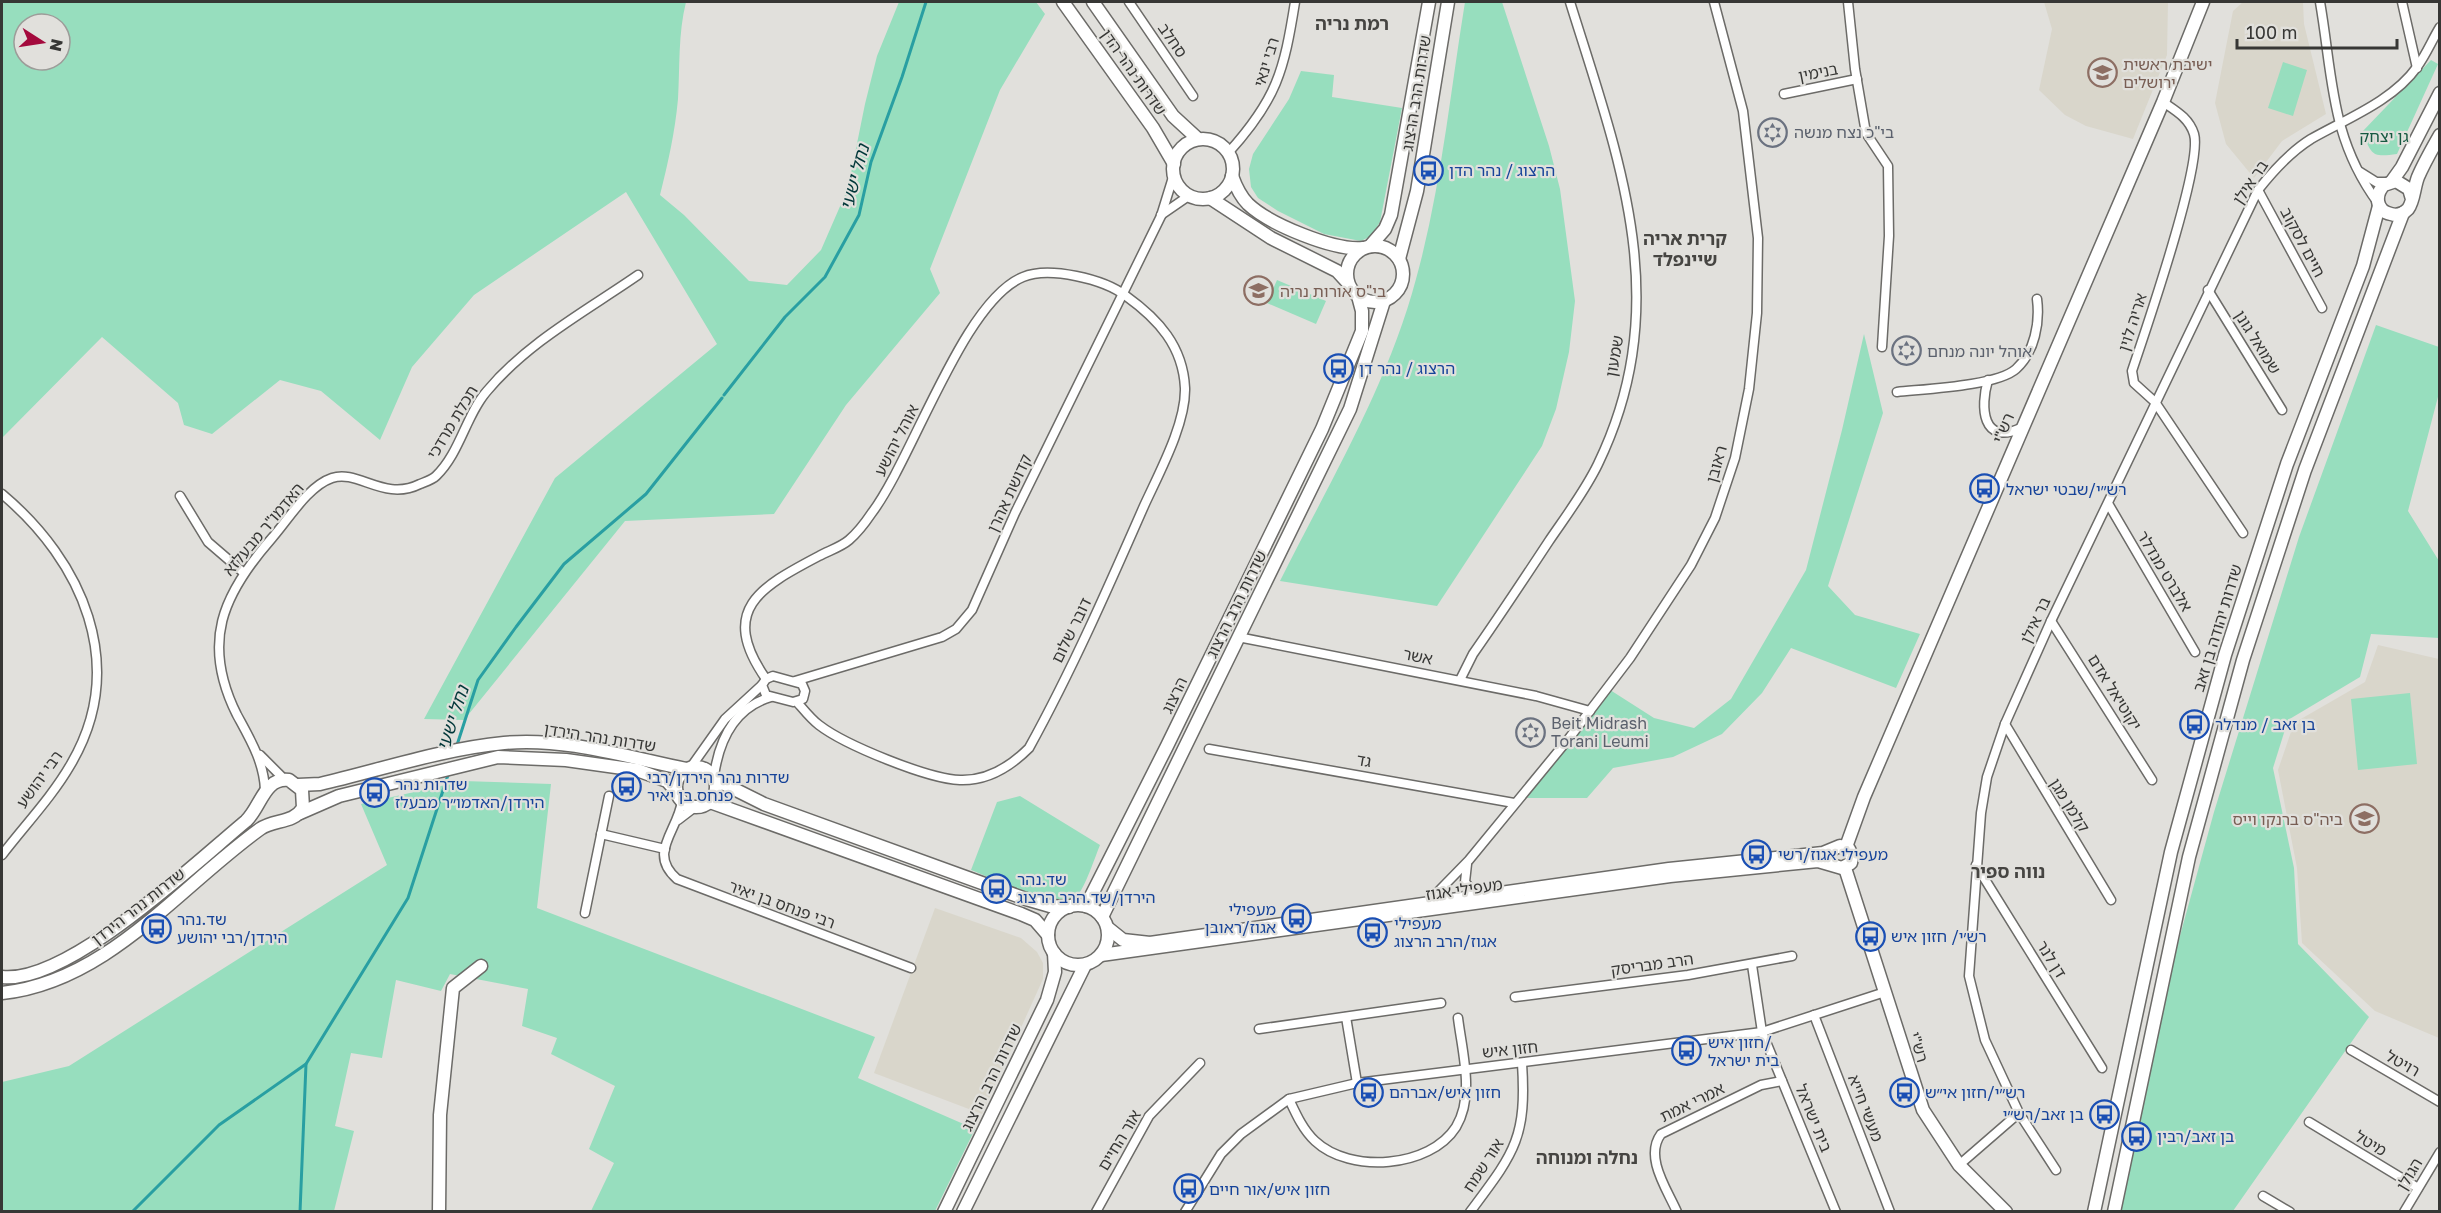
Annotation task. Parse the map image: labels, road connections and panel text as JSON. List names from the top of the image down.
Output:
{
  "streets": {
    "main road": [
      "שדרות נהר הדן",
      "שדרות הרב הרצוג",
      "רש\"י",
      "שדרות יהודה בן זאב",
      "הרצוג",
      "שדרות נהר הירדן",
      "מעפילי אגוז"
    ],
    "street": [
      "סחלב",
      "רבי ינאי",
      "בנימין",
      "בר אילן",
      "חיים לסקוב",
      "אריה לוין",
      "שמואל גונן",
      "שמעון",
      "תכלת מרדכי",
      "אוהל יהושע",
      "ראובן",
      "קדושת אהרן",
      "האדמו\"ר מבעלזא",
      "אלברט מנדלר",
      "דובר שלום",
      "אשר",
      "יקוטיאל אדם",
      "גד",
      "רבי יהושע",
      "קלמן מגן",
      "רבי פנחס בן יאיר",
      "דן לנר",
      "הרב מבריסק",
      "חזון איש",
      "רויטל",
      "אמרי אמת",
      "מעשי חייא",
      "בית ישראל",
      "אור החיים",
      "מיטל",
      "אור שמח",
      "הגולן"
    ]
  },
  "crossings": [
    ["רבי ינאי", "שדרות נהר הדן"],
    ["רבי ינאי", "קדושת אהרן"],
    ["שדרות נהר הדן", "קדושת אהרן"],
    ["שדרות הרב הרצוג", "אשר"],
    ["שדרות הרב הרצוג", "הרצוג"],
    ["שדרות הרב הרצוג", "מעפילי אגוז"],
    ["בר אילן", "חיים לסקוב"],
    ["בר אילן", "אריה לוין"],
    ["בר אילן", "שמואל גונן"],
    ["בר אילן", "אלברט מנדלר"],
    ["בר אילן", "יקוטיאל אדם"],
    ["בר אילן", "קלמן מגן"],
    ["בר אילן", "דן לנר"],
    ["אריה לוין", "רש\"י"],
    ["שמעון", "אשר"],
    ["תכלת מרדכי", "האדמו\"ר מבעלזא"],
    ["רש\"י", "מעפילי אגוז"],
    ["רש\"י", "חזון איש"],
    ["אוהל יהושע", "קדושת אהרן"],
    ["אוהל יהושע", "דובר שלום"],
    ["ראובן", "אשר"],
    ["ראובן", "גד"],
    ["ראובן", "מעפילי אגוז"],
    ["קדושת אהרן", "דובר שלום"],
    ["האדמו\"ר מבעלזא", "שדרות נהר הירדן"],
    ["הרצוג", "מעפילי אגוז"],
    ["הרב מבריסק", "בית ישראל"],
    ["חזון איש", "מעשי חייא"],
    ["חזון איש", "בית ישראל"],
    ["חזון איש", "אור שמח"],
    ["אמרי אמת", "בית ישראל"],
    ["מיטל", "הגולן"]
  ],
  "districts": [
    "רמת נריה",
    "קרית אריה שיינפלד",
    "נווה ספיר",
    "נחלה ומנוחה"
  ],
  "water": ["נחל ישעי"],
  "parks": ["גן יצחק"],
  "places": {
    "school or university": ["ישיבת ראשית ירושלים", "בי\"ס אורות נריה", "ביה\"ס ברנקו וייס"],
    "synagogue": ["בי\"כ נצח מנשה", "אוהל יונה מנחם", "Beit Midrash Torani Leumi"],
    "bus stop": [
      "הרצוג / נהר הדן",
      "הרצוג / נהר דן",
      "רש״י/שבטי ישראל",
      "בן זאב / מנדלר",
      "שדרות נהר הירדן/רבי פנחס בן יאיר",
      "שדרות נהר הירדן/האדמו״ר מבעלז",
      "מעפילי אגוז/רשי",
      "שד.נהר הירדן/שד.הרב הרצוג",
      "מעפילי אגוז/ראובן",
      "שד.נהר הירדן/רבי יהושע",
      "מעפילי אגוז/הרב הרצוג",
      "רש׳י/ חזון איש",
      "חזון איש/ בית ישראל",
      "חזון איש/אברהם",
      "רש״י/חזון אי״ש",
      "בן זאב/רש״י",
      "בן זאב/רבין",
      "חזון איש/אור חיים"
    ]
  },
  "scale_bar": "100 m",
  "north": "right"
}
